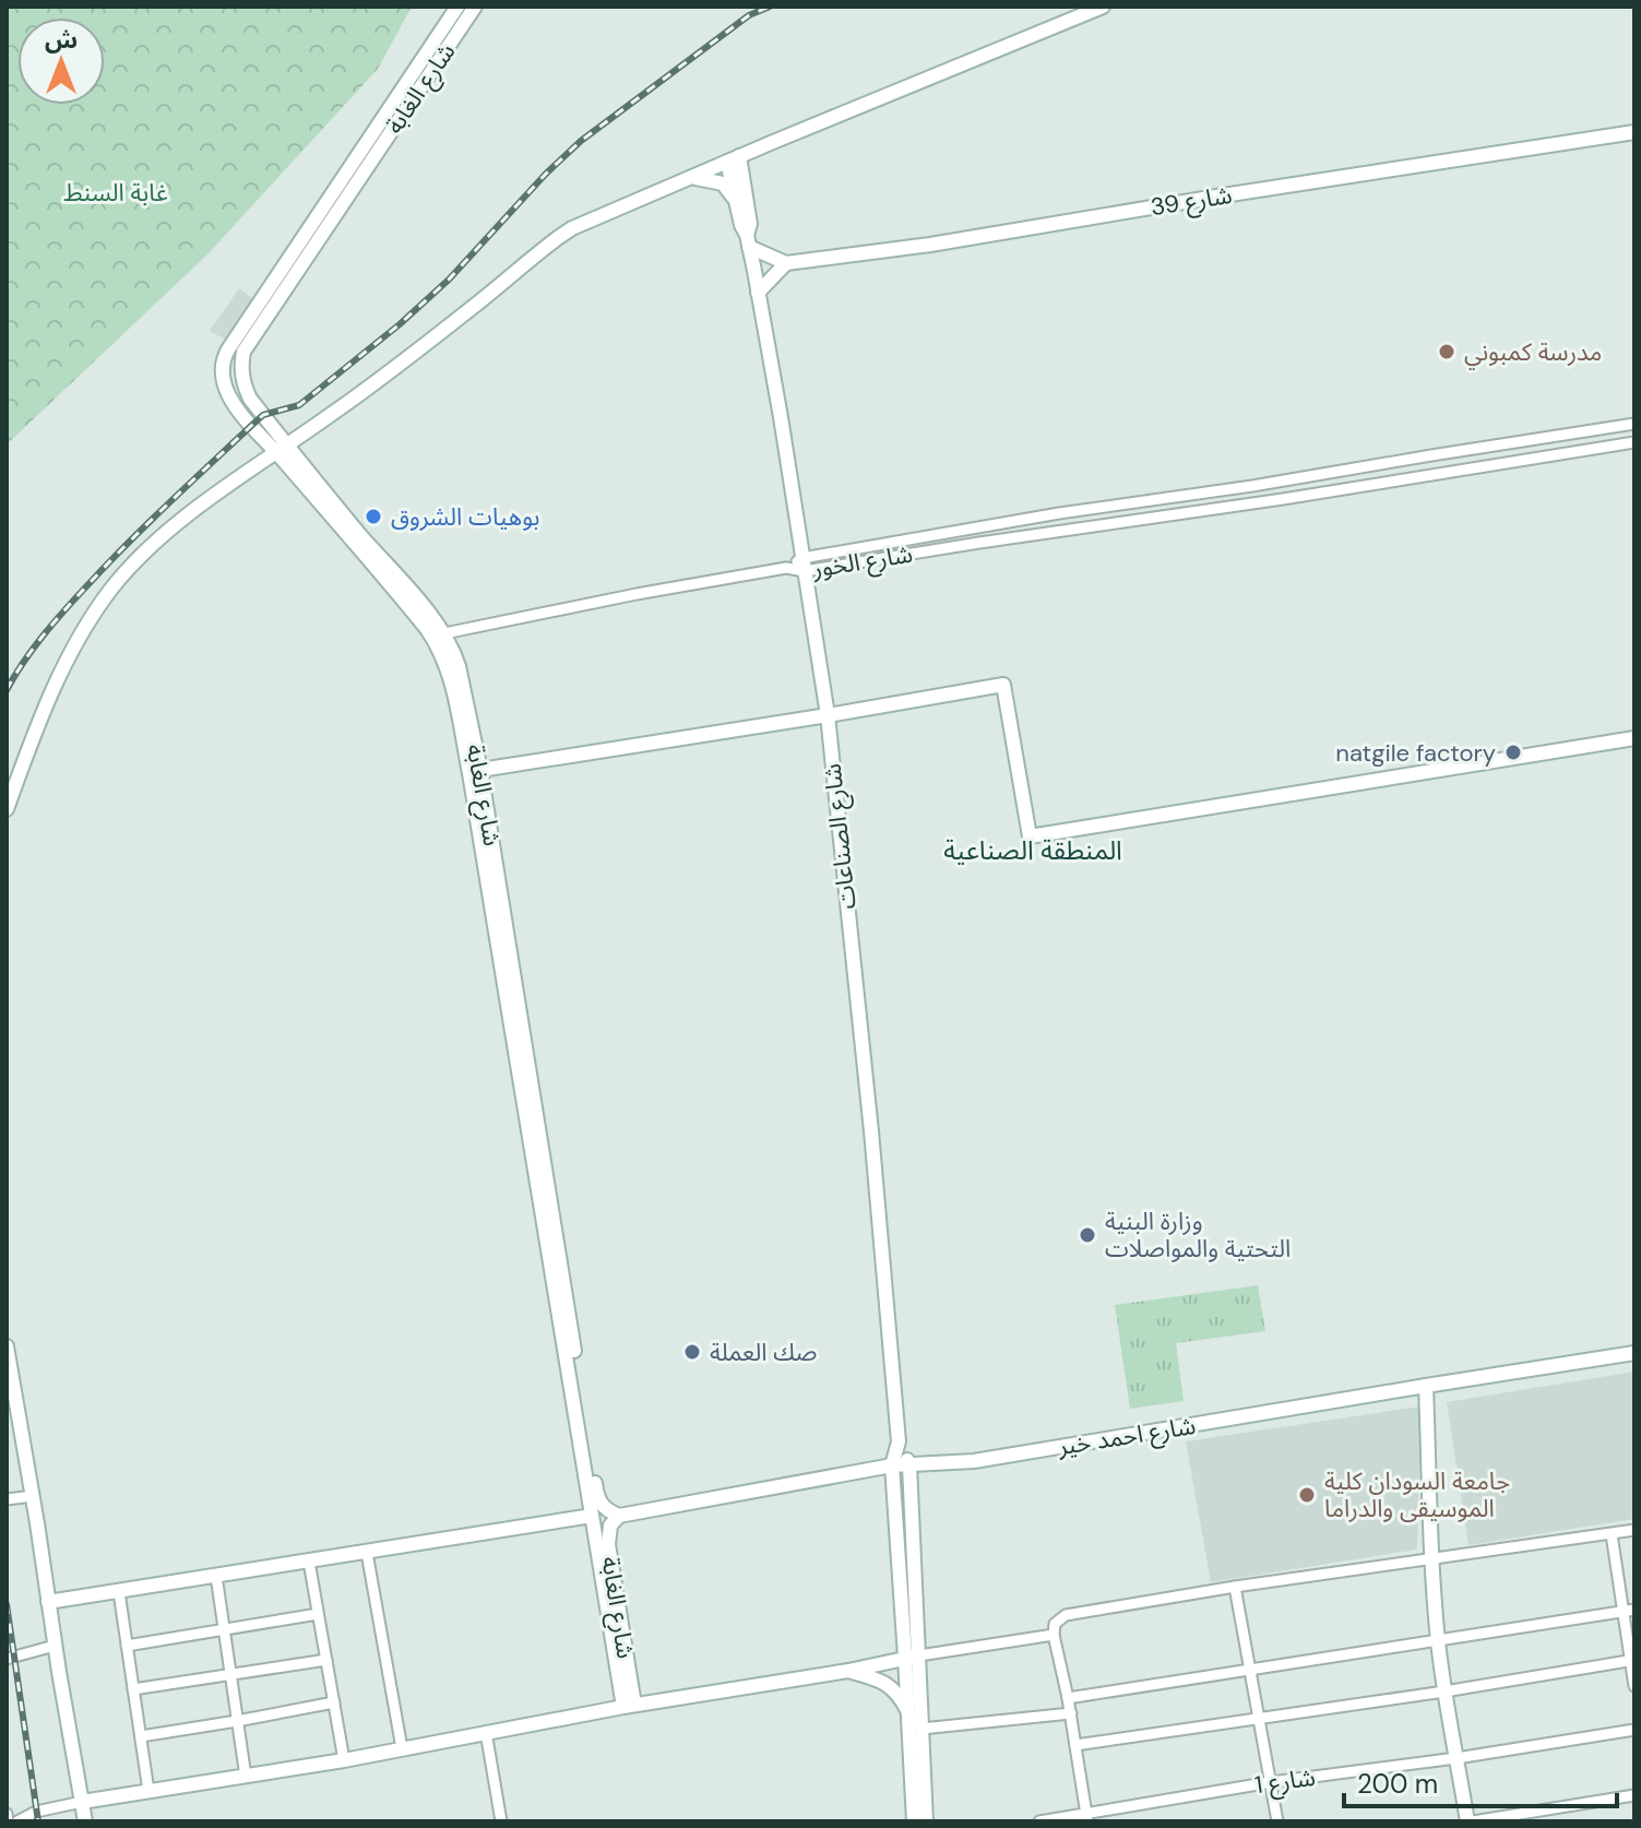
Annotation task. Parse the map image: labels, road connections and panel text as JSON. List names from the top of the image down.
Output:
{
  "streets": {
    "street": [
      "شارع الغابة",
      "شارع 39",
      "شارع الخور",
      "شارع الصناعات",
      "شارع احمد خير",
      "شارع 1"
    ]
  },
  "crossings": [
    ["شارع الغابة", "شارع الخور"],
    ["شارع الغابة", "شارع احمد خير"],
    ["شارع الخور", "شارع الصناعات"]
  ],
  "districts": ["المنطقة الصناعية"],
  "parks": ["غابة السنط"],
  "places": [
    "مدرسة كمبوني",
    "بوهيات الشروق",
    "natgile factory",
    "وزارة البنية التحتية والمواصلات",
    "صك العملة",
    "جامعة السودان كلية الموسيقى والدراما"
  ],
  "scale_bar": "200 m",
  "north": "top"
}
